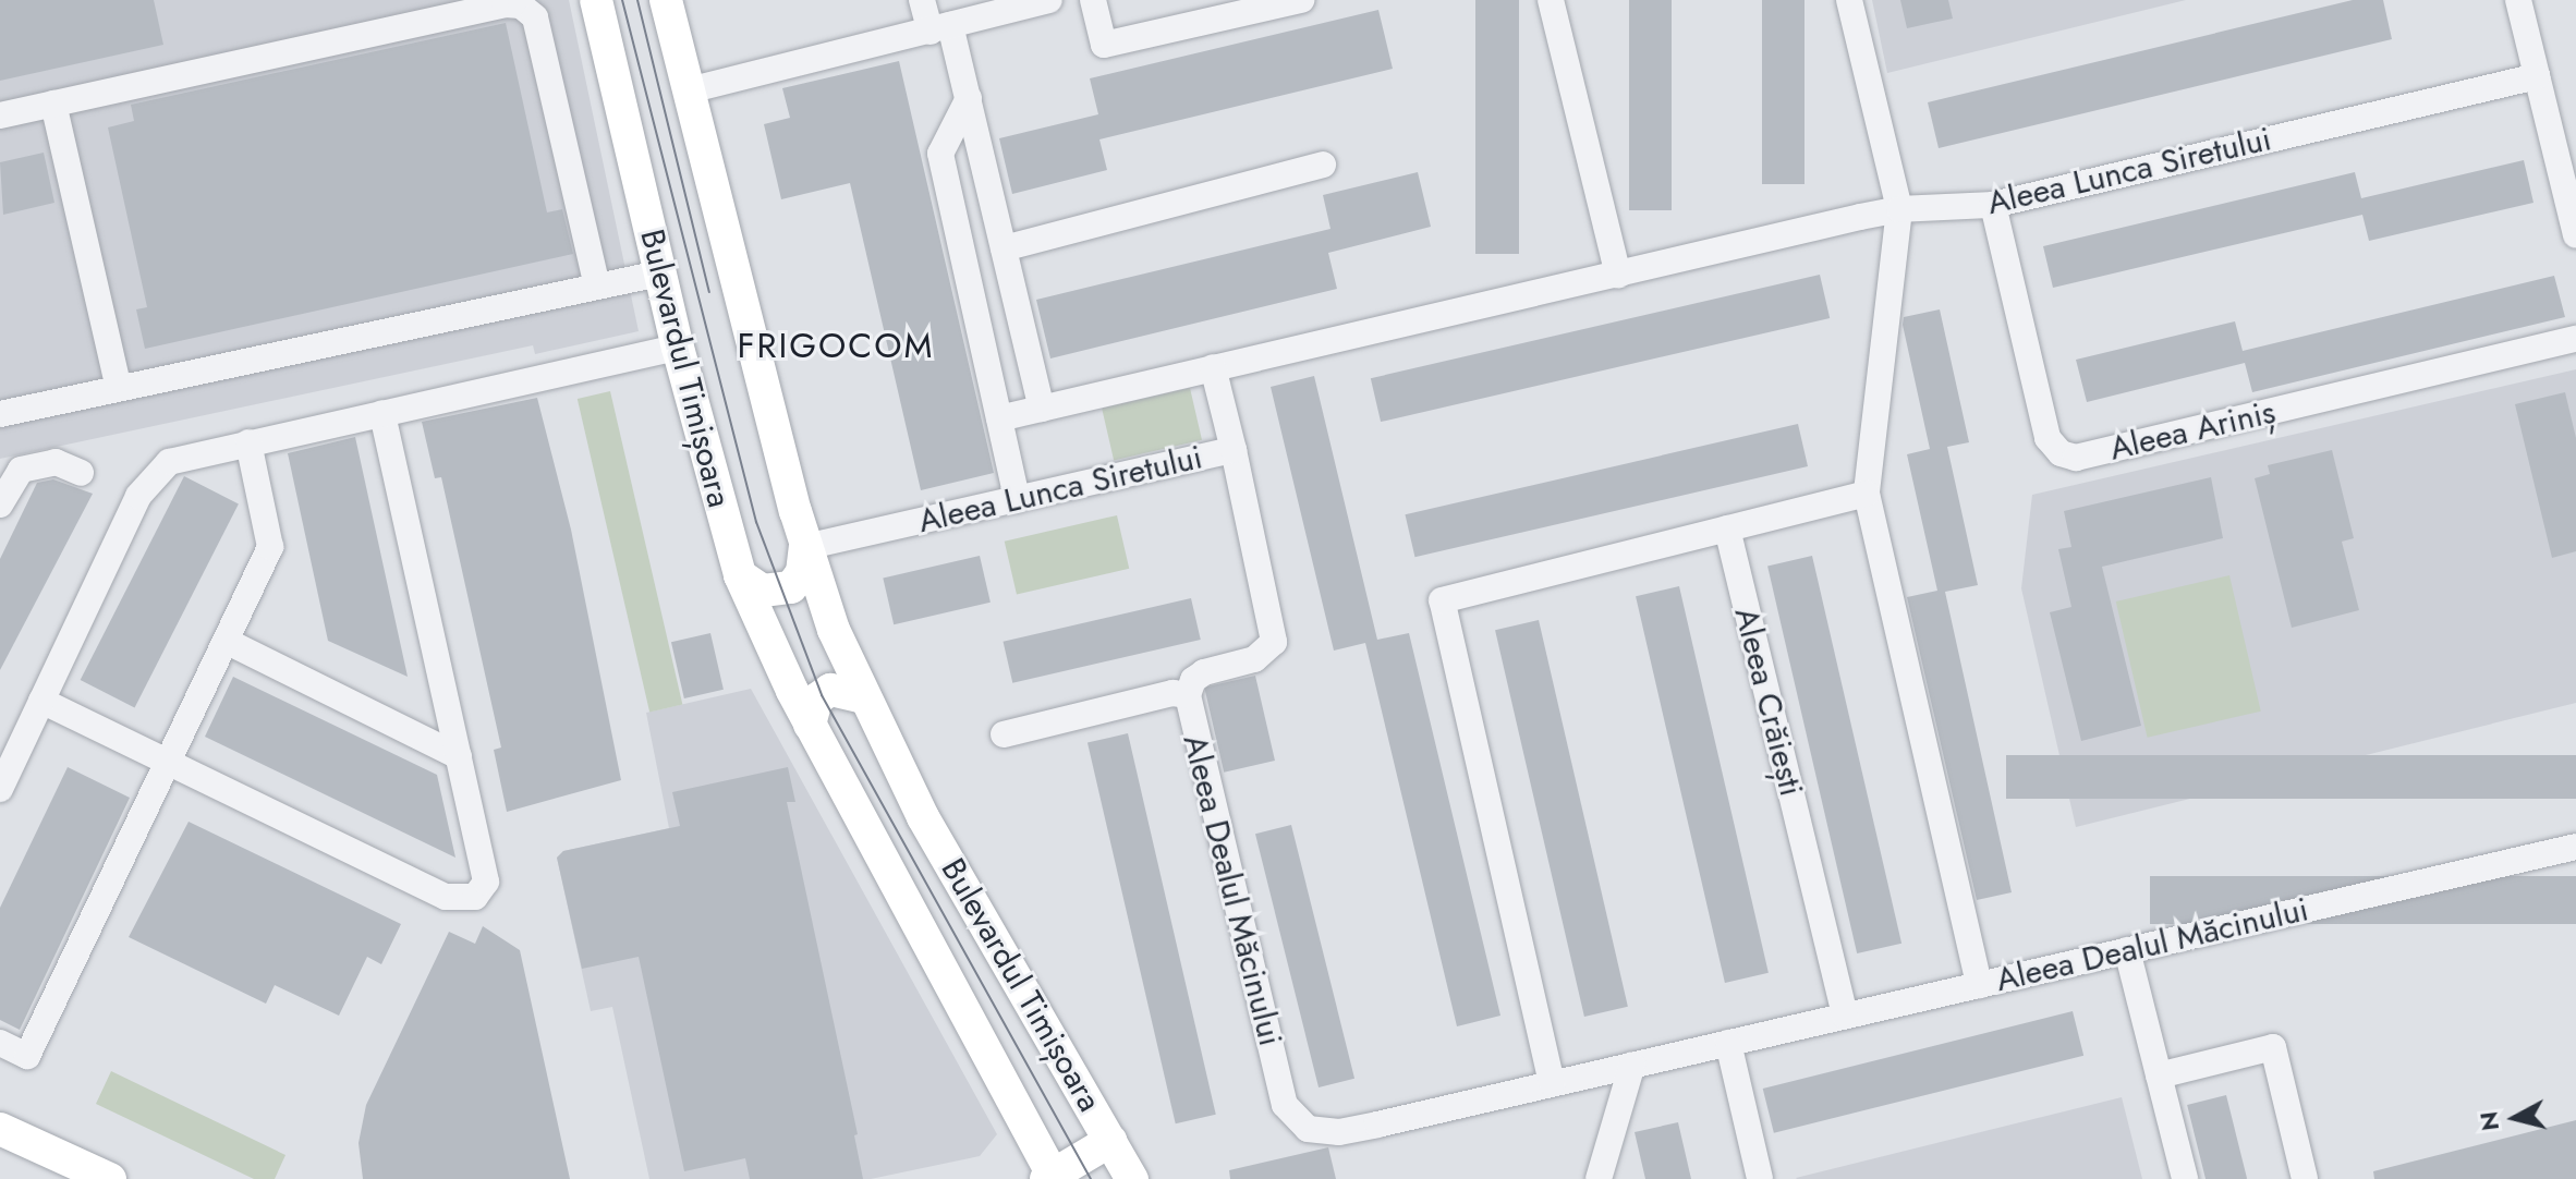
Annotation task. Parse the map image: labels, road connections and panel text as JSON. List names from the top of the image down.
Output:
{
  "streets": {
    "main road": ["Bulevardul Timișoara"],
    "street": [
      "Aleea Lunca Siretului",
      "Aleea Ariniș",
      "Aleea Crăiești",
      "Aleea Dealul Măcinului"
    ]
  },
  "crossings": [
    ["Aleea Lunca Siretului", "Bulevardul Timișoara"],
    ["Aleea Lunca Siretului", "Aleea Ariniș"],
    ["Aleea Lunca Siretului", "Aleea Dealul Măcinului"],
    ["Aleea Crăiești", "Aleea Dealul Măcinului"]
  ],
  "districts": ["FRIGOCOM"],
  "north": "left"
}
